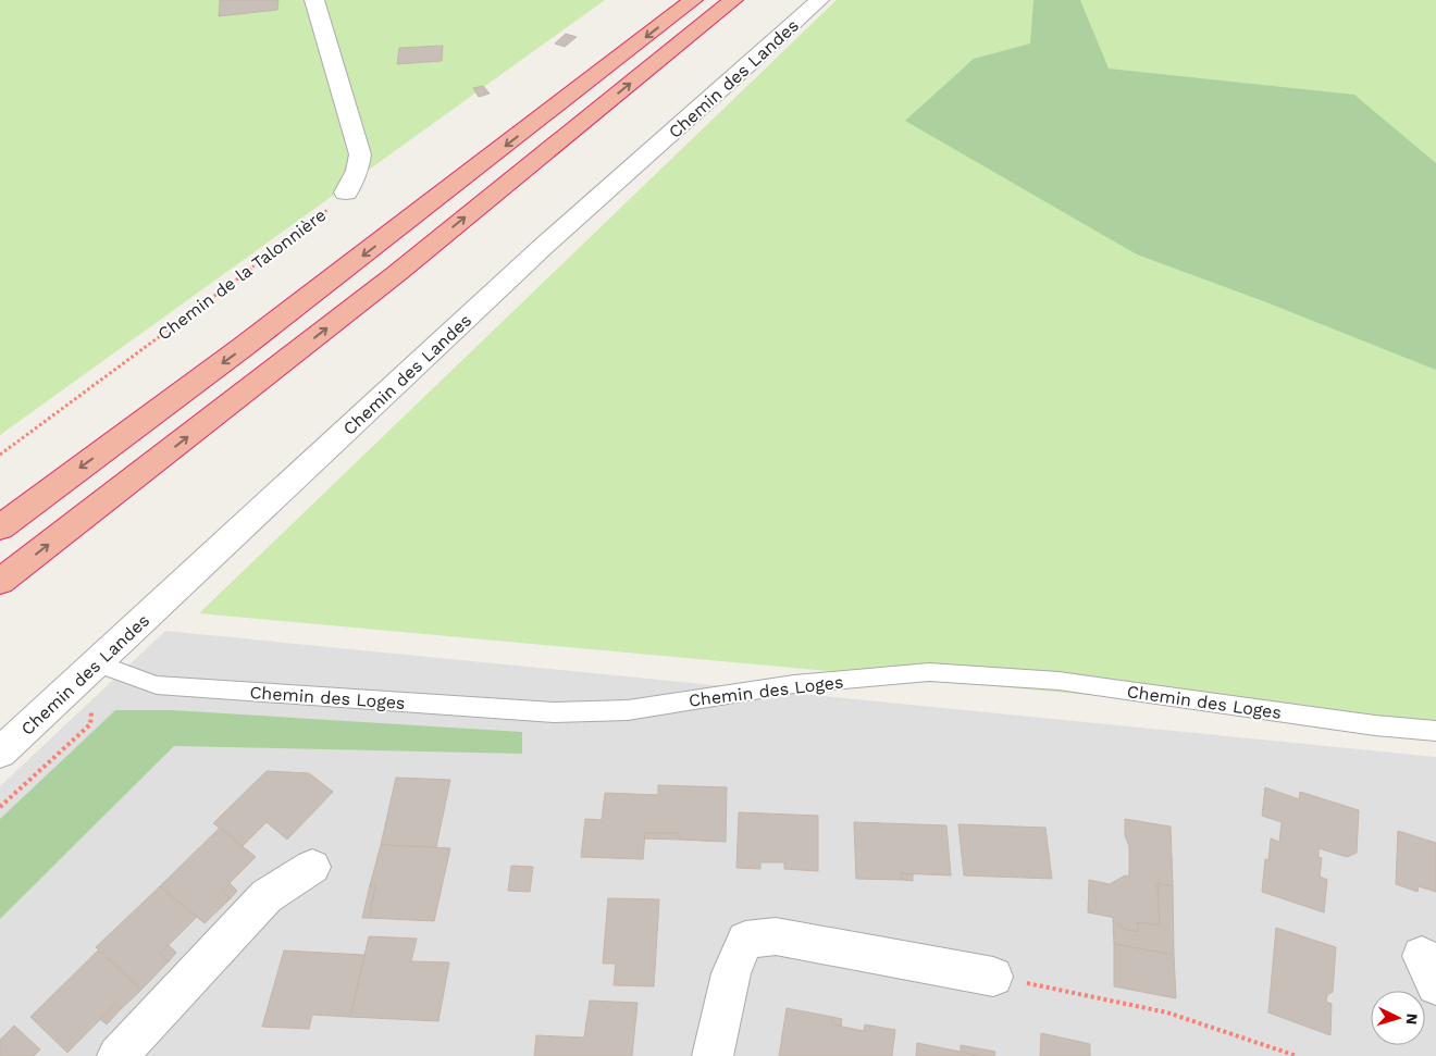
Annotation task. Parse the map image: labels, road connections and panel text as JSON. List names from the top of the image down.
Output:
{
  "streets": {
    "street": ["Chemin des Landes"],
    "lane": ["Chemin des Loges"],
    "path": ["Chemin de la Talonnière"]
  },
  "crossings": [
    ["Chemin des Landes", "Chemin des Loges"]
  ],
  "north": "right"
}
